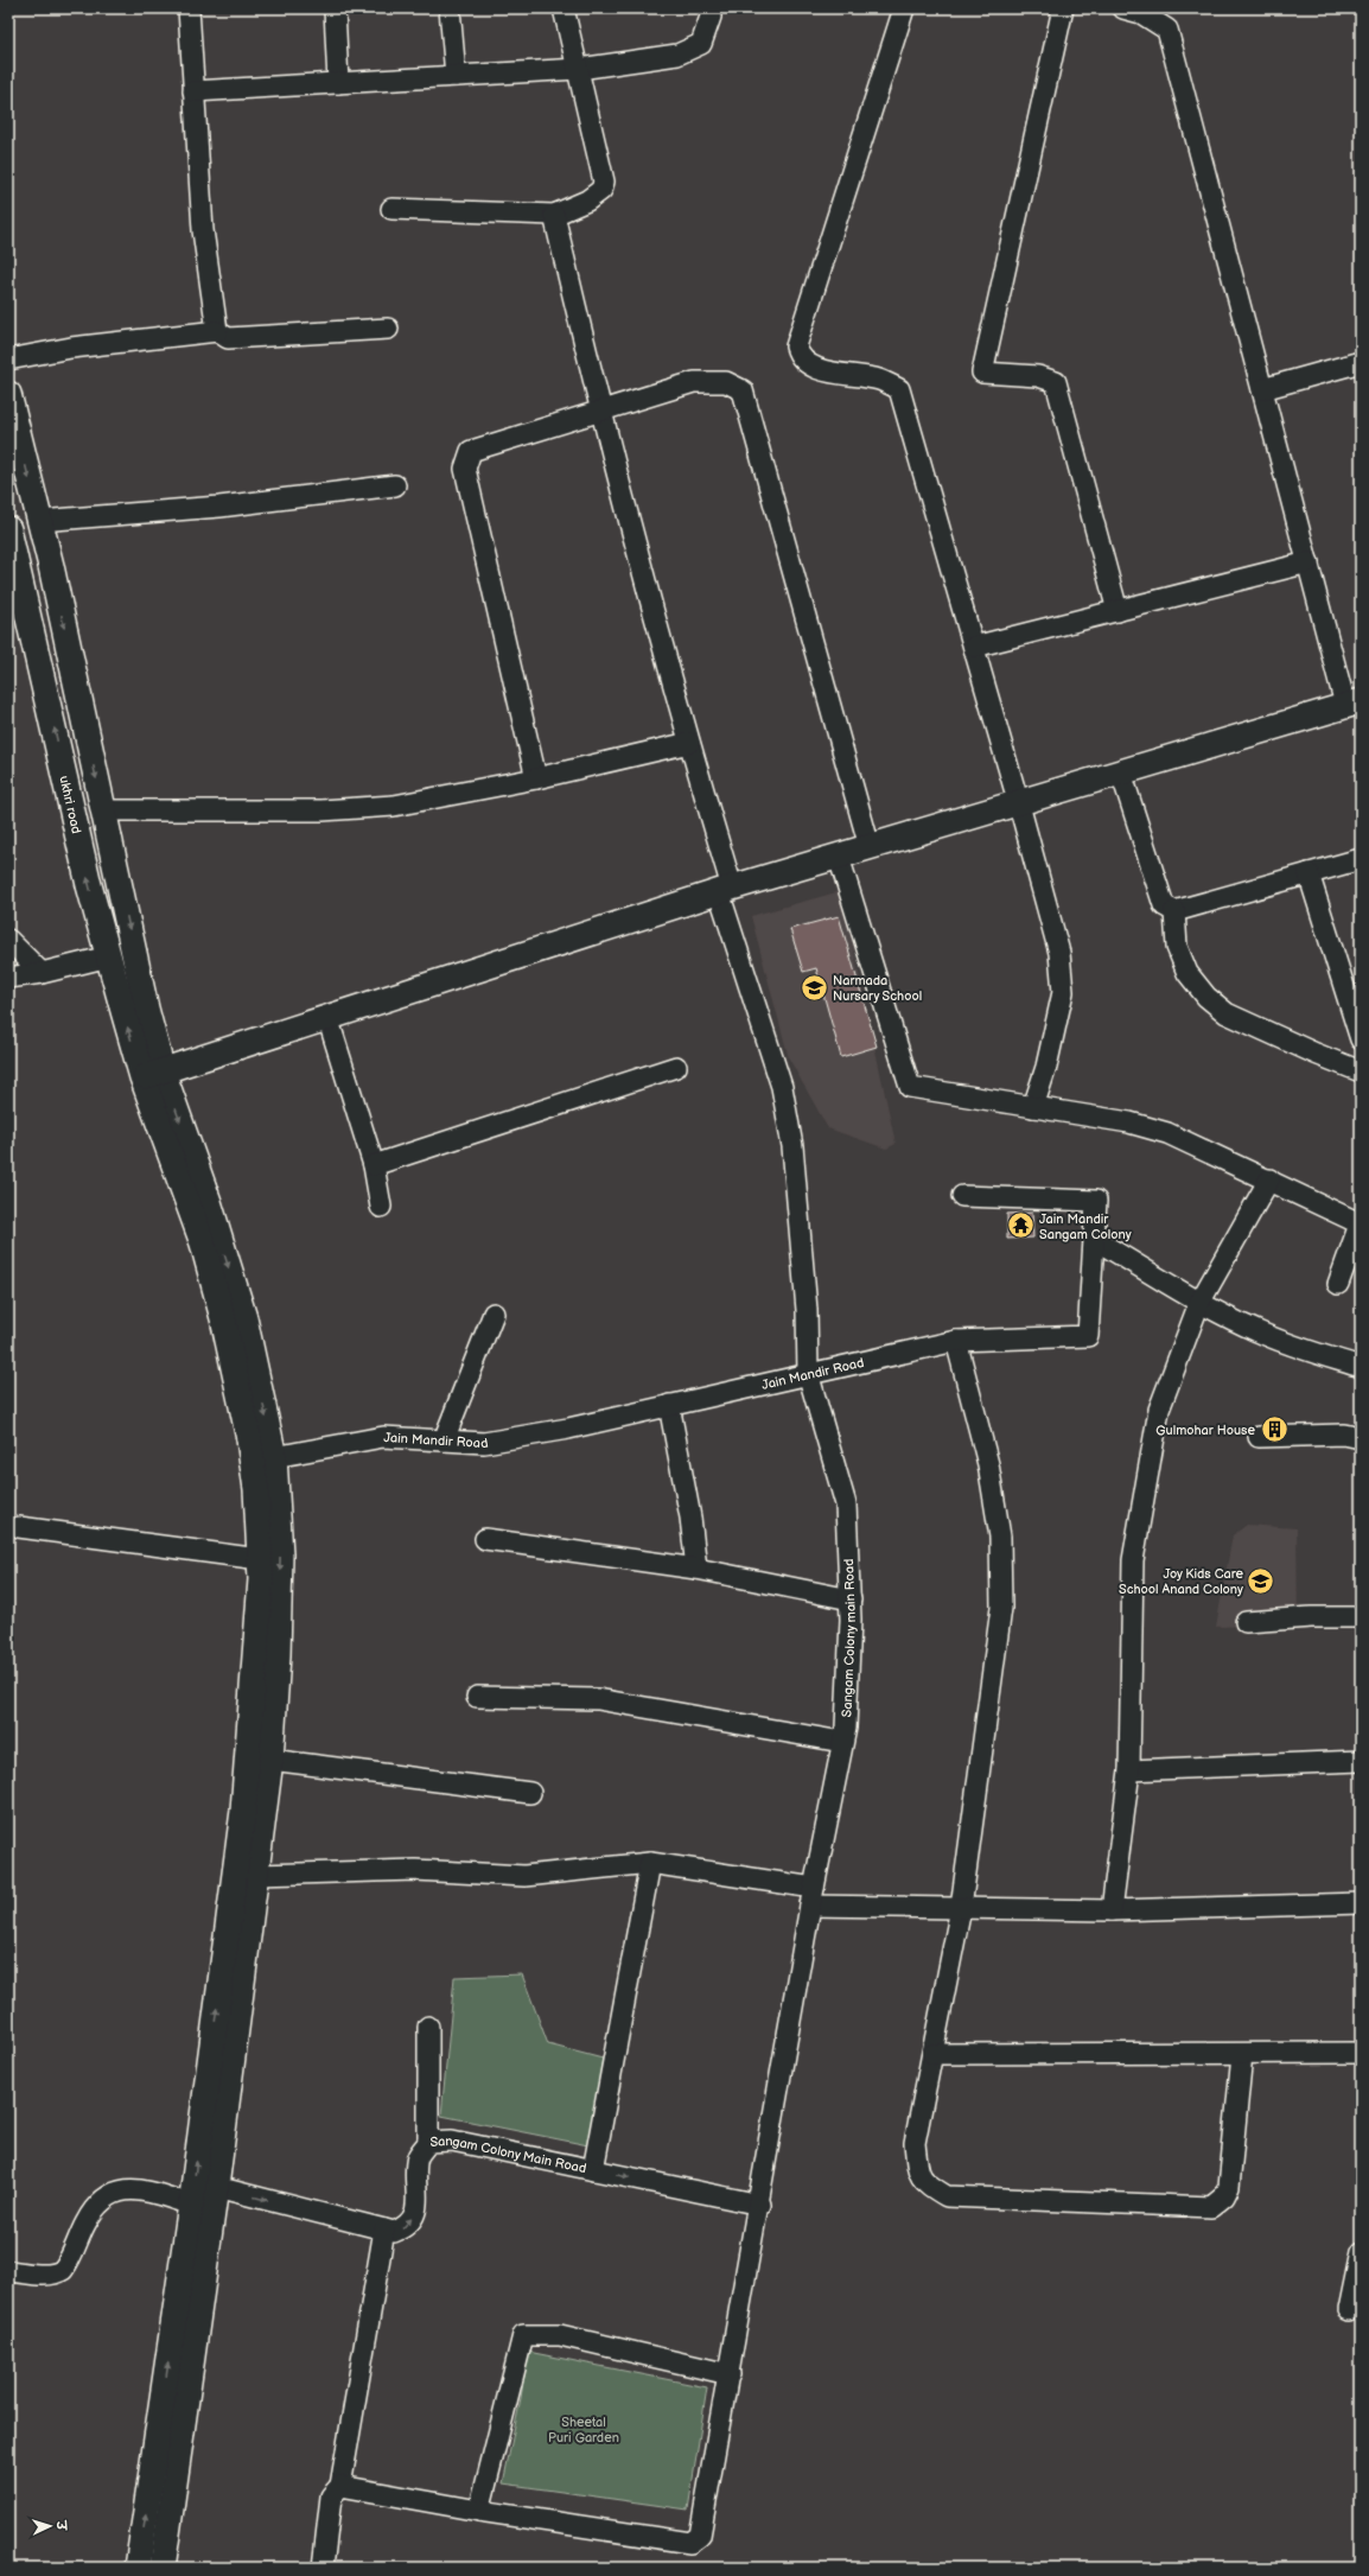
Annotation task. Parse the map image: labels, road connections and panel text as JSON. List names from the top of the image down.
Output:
{
  "streets": {
    "street": [
      "ukhri road",
      "Jain Mandir Road",
      "Sangam Colony main Road",
      "Sangam Colony Main Road"
    ]
  },
  "crossings": [
    ["Jain Mandir Road", "Sangam Colony main Road"],
    ["Sangam Colony main Road", "Sangam Colony Main Road"]
  ],
  "one_way": ["Sangam Colony Main Road"],
  "parks": ["Sheetal Puri Garden"],
  "places": {
    "school or university": ["Narmada Nursary School", "Joy Kids Care School Anand Colony"],
    "temple": ["Jain Mandir Sangam Colony"],
    "building": ["Gulmohar House"]
  },
  "north": "right"
}
